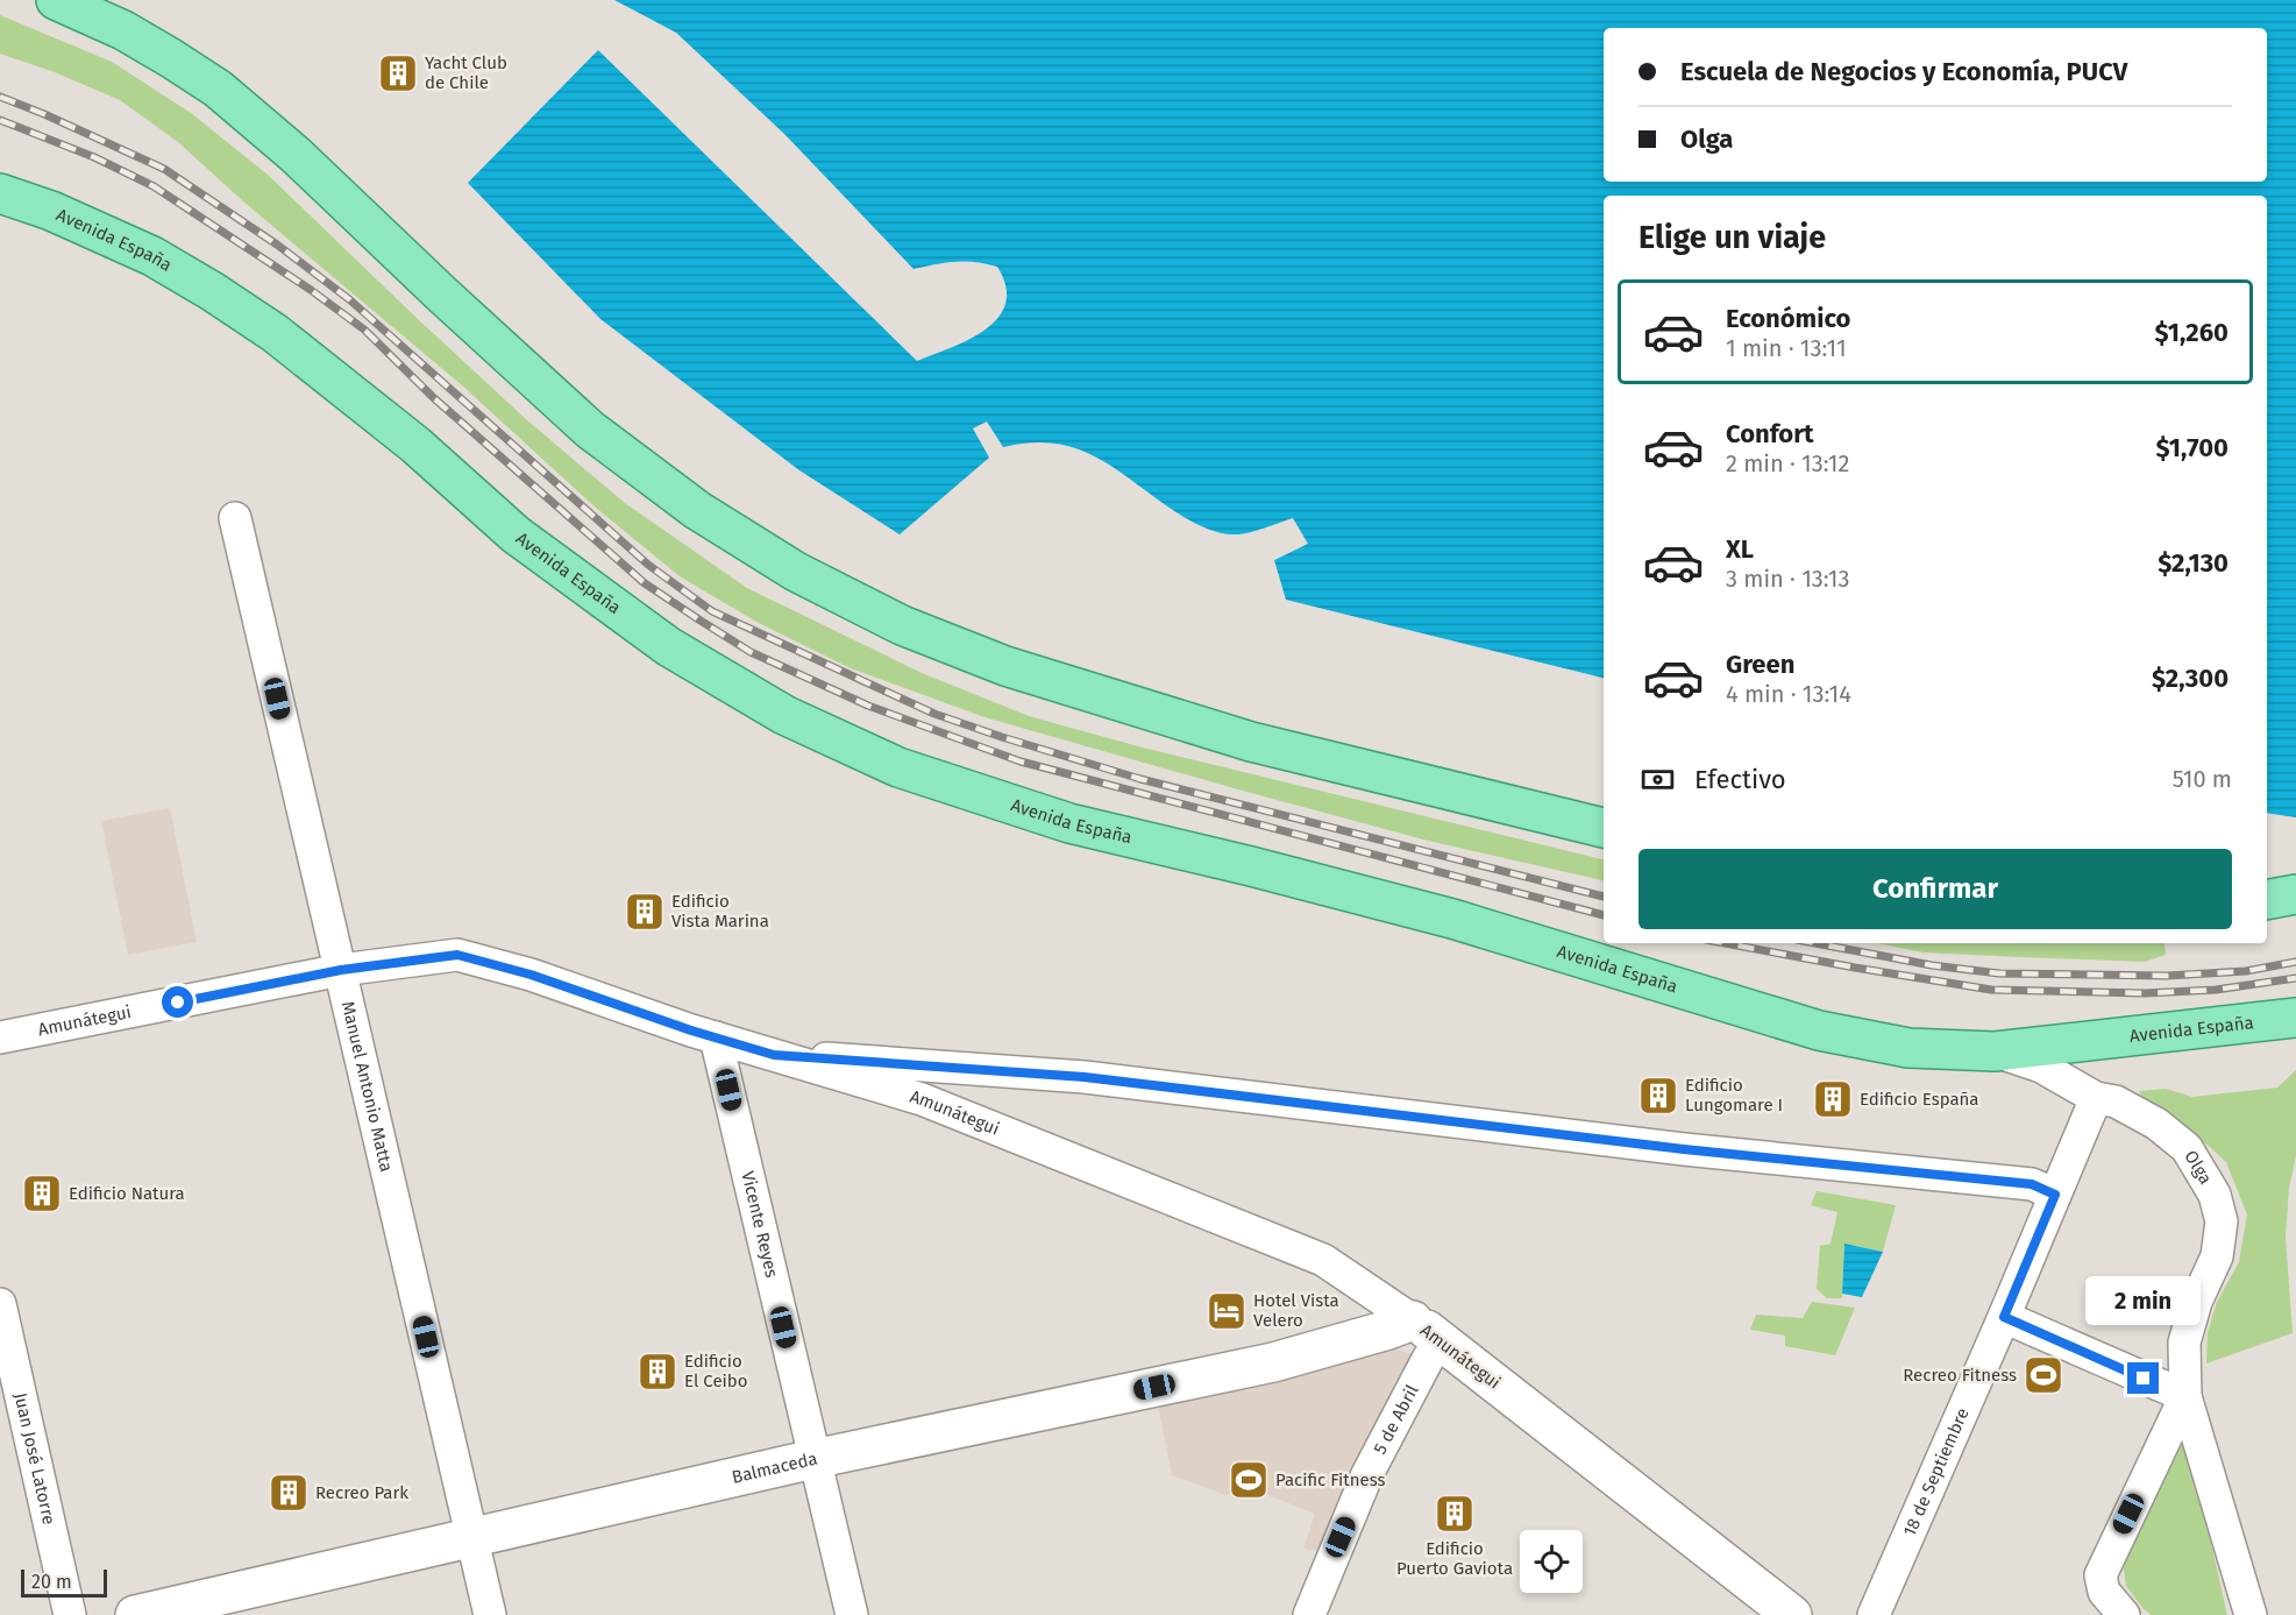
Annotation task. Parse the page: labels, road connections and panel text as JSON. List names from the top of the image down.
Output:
{
  "streets": {
    "main road": ["Avenida España"],
    "street": [
      "Amunátegui",
      "Manuel Antonio Matta",
      "Olga",
      "Vicente Reyes",
      "5 de Abril",
      "Juan José Latorre",
      "Balmaceda",
      "18 de Septiembre"
    ]
  },
  "crossings": [
    ["Avenida España", "Olga"],
    ["Amunátegui", "Manuel Antonio Matta"],
    ["Amunátegui", "Vicente Reyes"],
    ["Amunátegui", "5 de Abril"],
    ["Amunátegui", "Balmaceda"],
    ["Manuel Antonio Matta", "Balmaceda"],
    ["Olga", "18 de Septiembre"],
    ["Vicente Reyes", "Balmaceda"],
    ["5 de Abril", "Balmaceda"]
  ],
  "places": {
    "building": [
      "Yacht Club de Chile",
      "Edificio Vista Marina",
      "Edificio Lungomare I",
      "Edificio España",
      "Edificio Natura",
      "Edificio El Ceibo",
      "Recreo Park",
      "Edificio Puerto Gaviota"
    ],
    "hotel": ["Hotel Vista Velero"],
    "sports": ["Recreo Fitness", "Pacific Fitness"]
  },
  "scale_bar": "20 m",
  "page": {
    "banner": ["Escuela de Negocios y Economía, PUCV", "Olga"],
    "heading": "Elige un viaje",
    "list": [
      {
        "name": "Económico",
        "note": "1 min · 13:11",
        "value": "$1,260"
      },
      {
        "name": "Confort",
        "note": "2 min · 13:12",
        "value": "$1,700"
      },
      {
        "name": "XL",
        "note": "3 min · 13:13",
        "value": "$2,130"
      },
      {
        "name": "Green",
        "note": "4 min · 13:14",
        "value": "$2,300"
      }
    ],
    "pay": ["Efectivo", "510 m"],
    "buttons": "Confirmar",
    "bubble": "2 min",
    "scale": "20 m"
  }
}
